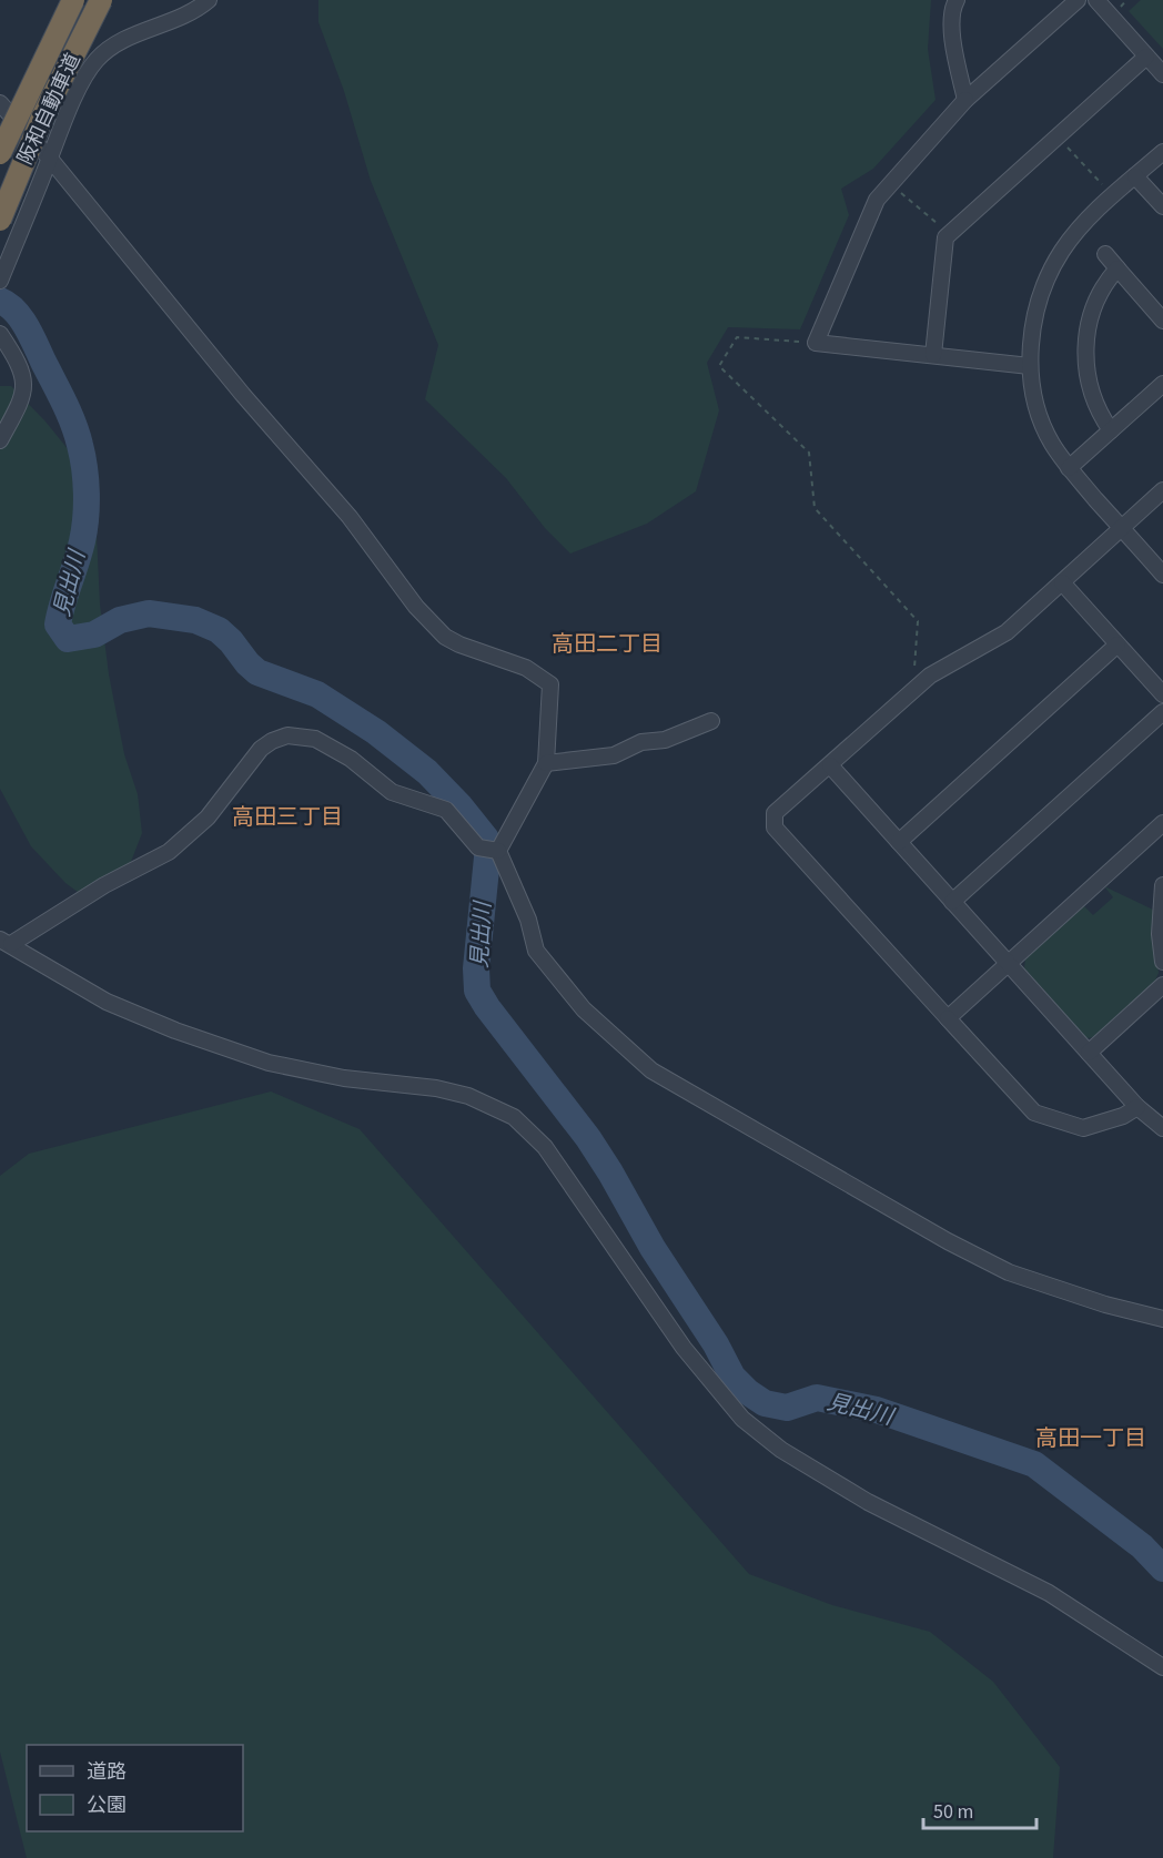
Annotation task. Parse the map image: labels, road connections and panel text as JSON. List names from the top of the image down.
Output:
{
  "streets": {
    "highway": ["阪和自動車道"]
  },
  "districts": ["高田二丁目", "高田三丁目", "高田一丁目"],
  "water": ["見出川"],
  "legend": ["道路", "公園"],
  "scale_bar": "50 m"
}
